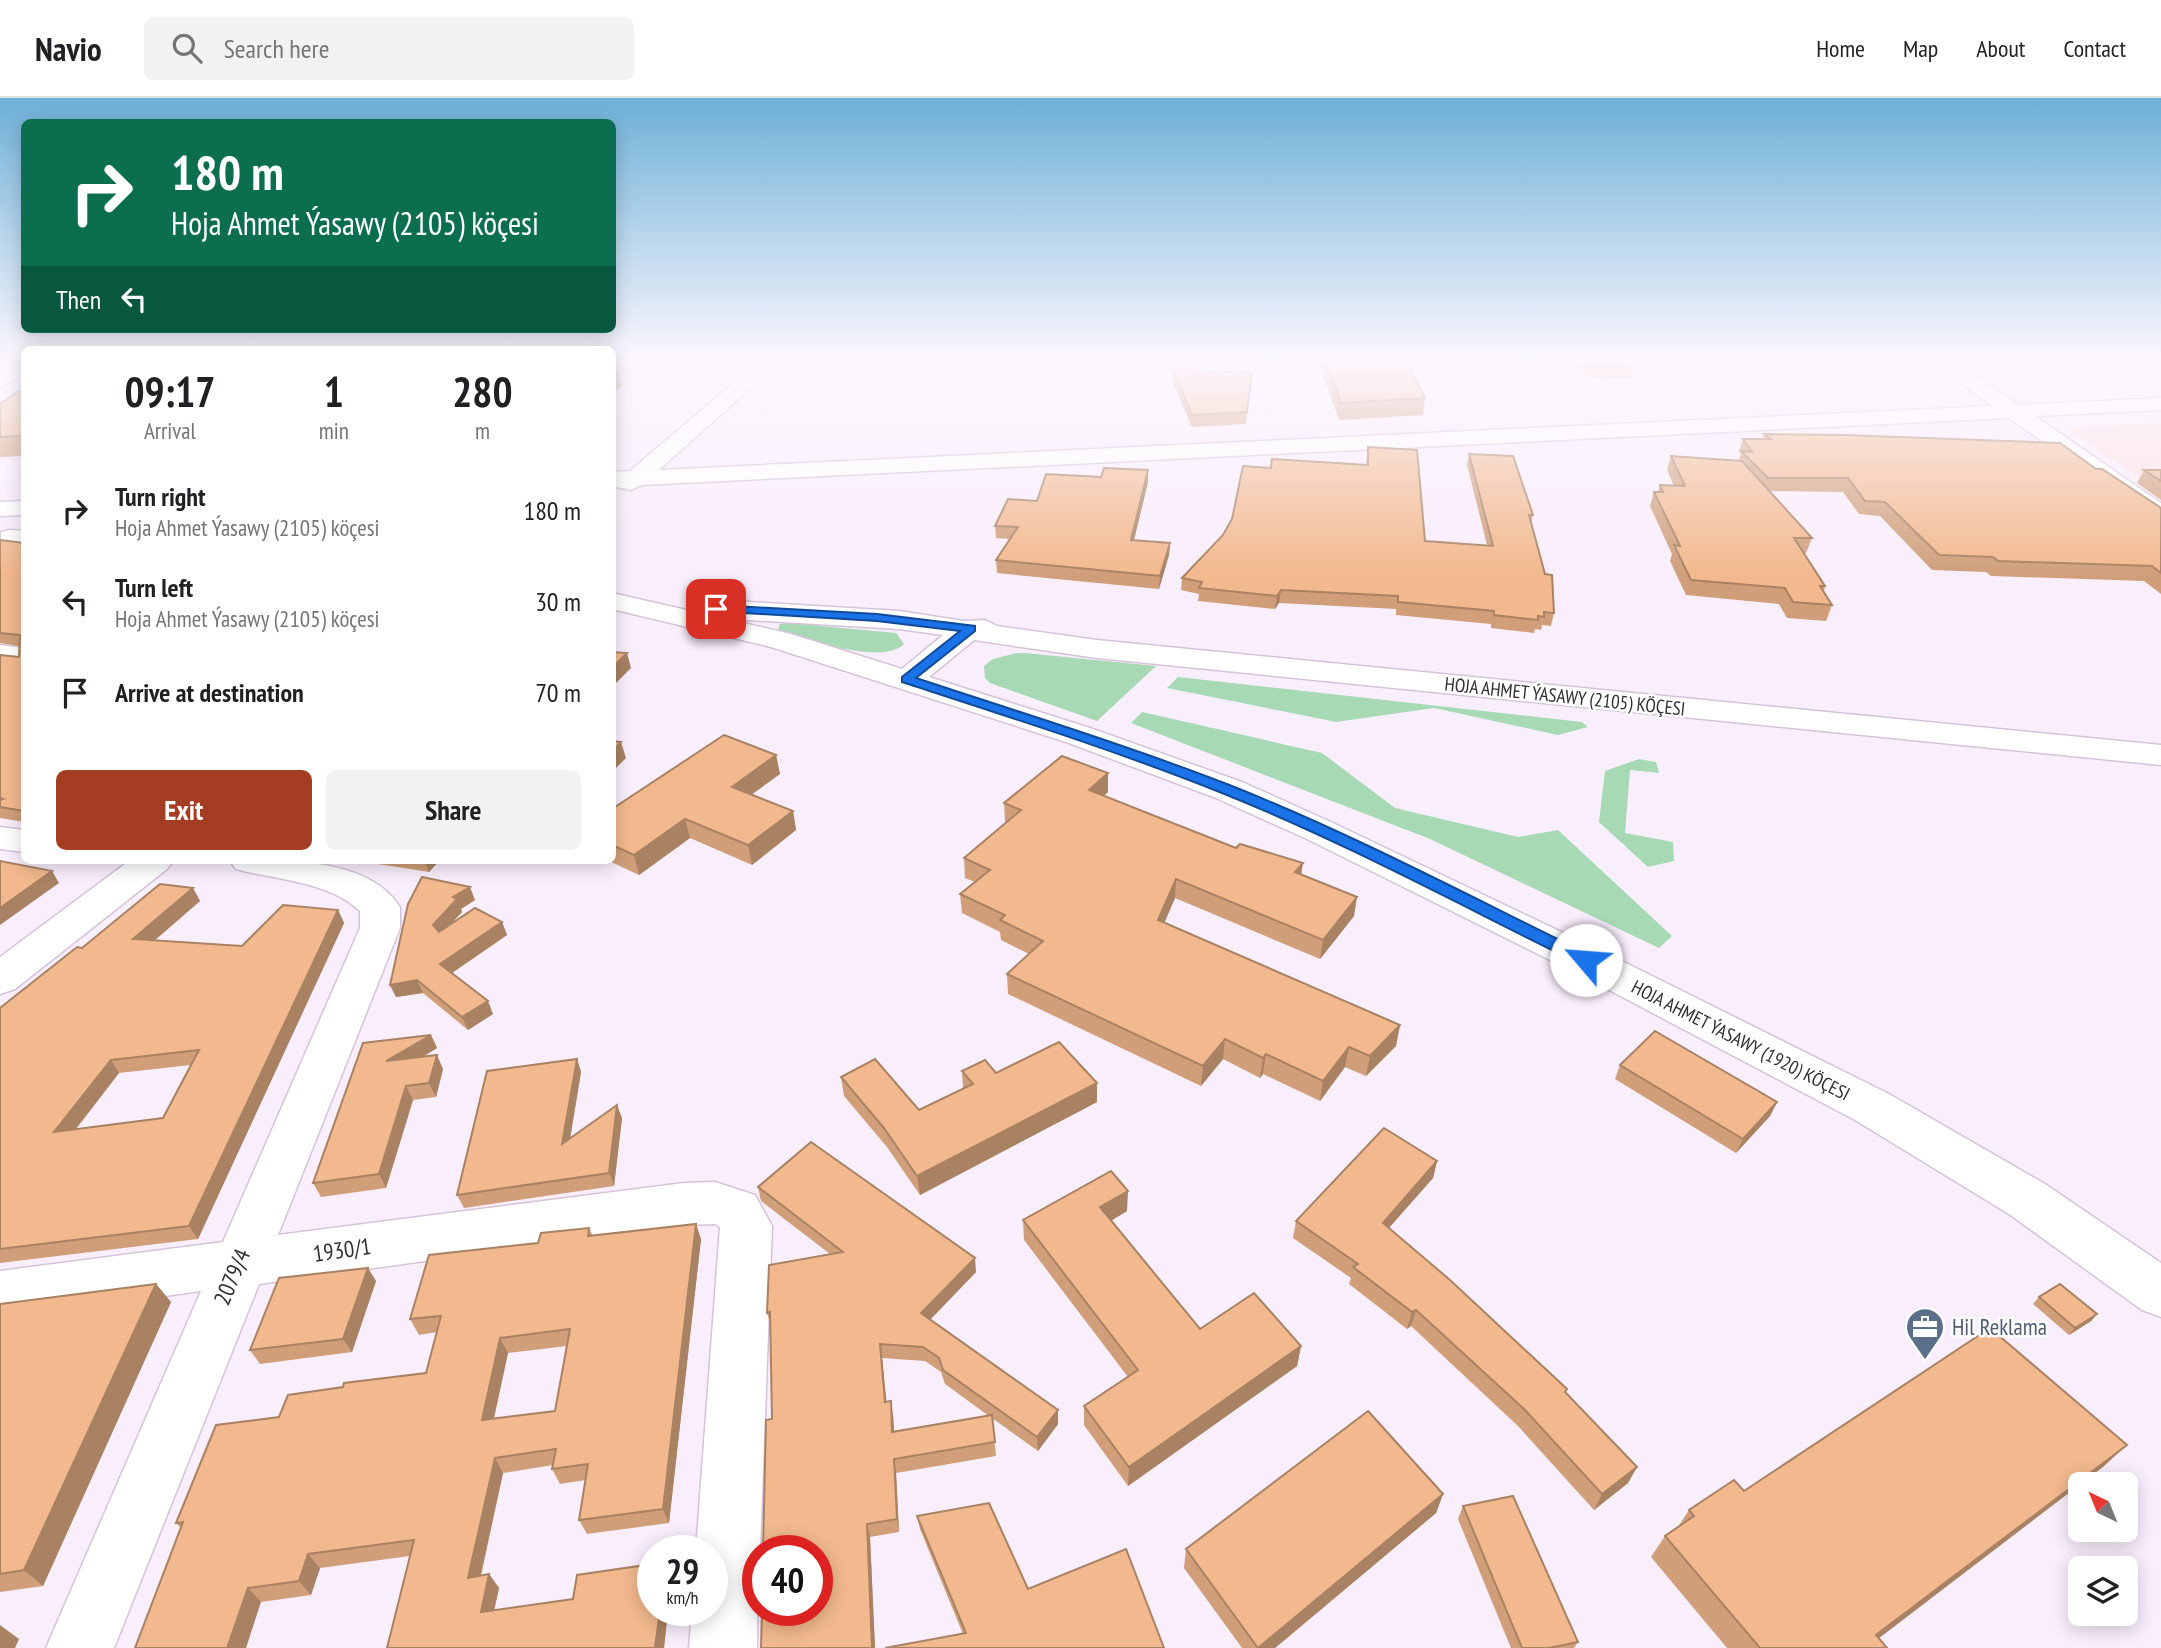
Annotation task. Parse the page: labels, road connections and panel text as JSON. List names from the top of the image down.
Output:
{
  "streets": {
    "street": [
      "HOJA AHMET ÝASAWY (2105) KÖÇESI",
      "HOJA AHMET ÝASAWY (1920) KÖÇESI",
      "1930/1",
      "2079/4"
    ]
  },
  "crossings": [
    ["HOJA AHMET ÝASAWY (2105) KÖÇESI", "HOJA AHMET ÝASAWY (1920) KÖÇESI"],
    ["1930/1", "2079/4"]
  ],
  "places": {
    "office": ["Hil Reklama"]
  },
  "north": "top left",
  "page": {
    "header": "Navio",
    "search": "Search here",
    "nav": [
      "Home",
      "Map",
      "About",
      "Contact"
    ],
    "turn": ["180 m", "Hoja Ahmet Ýasawy (2105) köçesi"],
    "then": "Then",
    "eta": [
      "09:17",
      "Arrival",
      "1",
      "min",
      "280",
      "m"
    ],
    "list": [
      {
        "name": "Turn right",
        "note": "Hoja Ahmet Ýasawy (2105) köçesi",
        "value": "180 m"
      },
      {
        "name": "Turn left",
        "note": "Hoja Ahmet Ýasawy (2105) köçesi",
        "value": "30 m"
      },
      {
        "name": "Arrive at destination",
        "value": "70 m"
      }
    ],
    "buttons": ["Exit", "Share"],
    "speed": "29 km/h",
    "limit": "40"
  }
}
